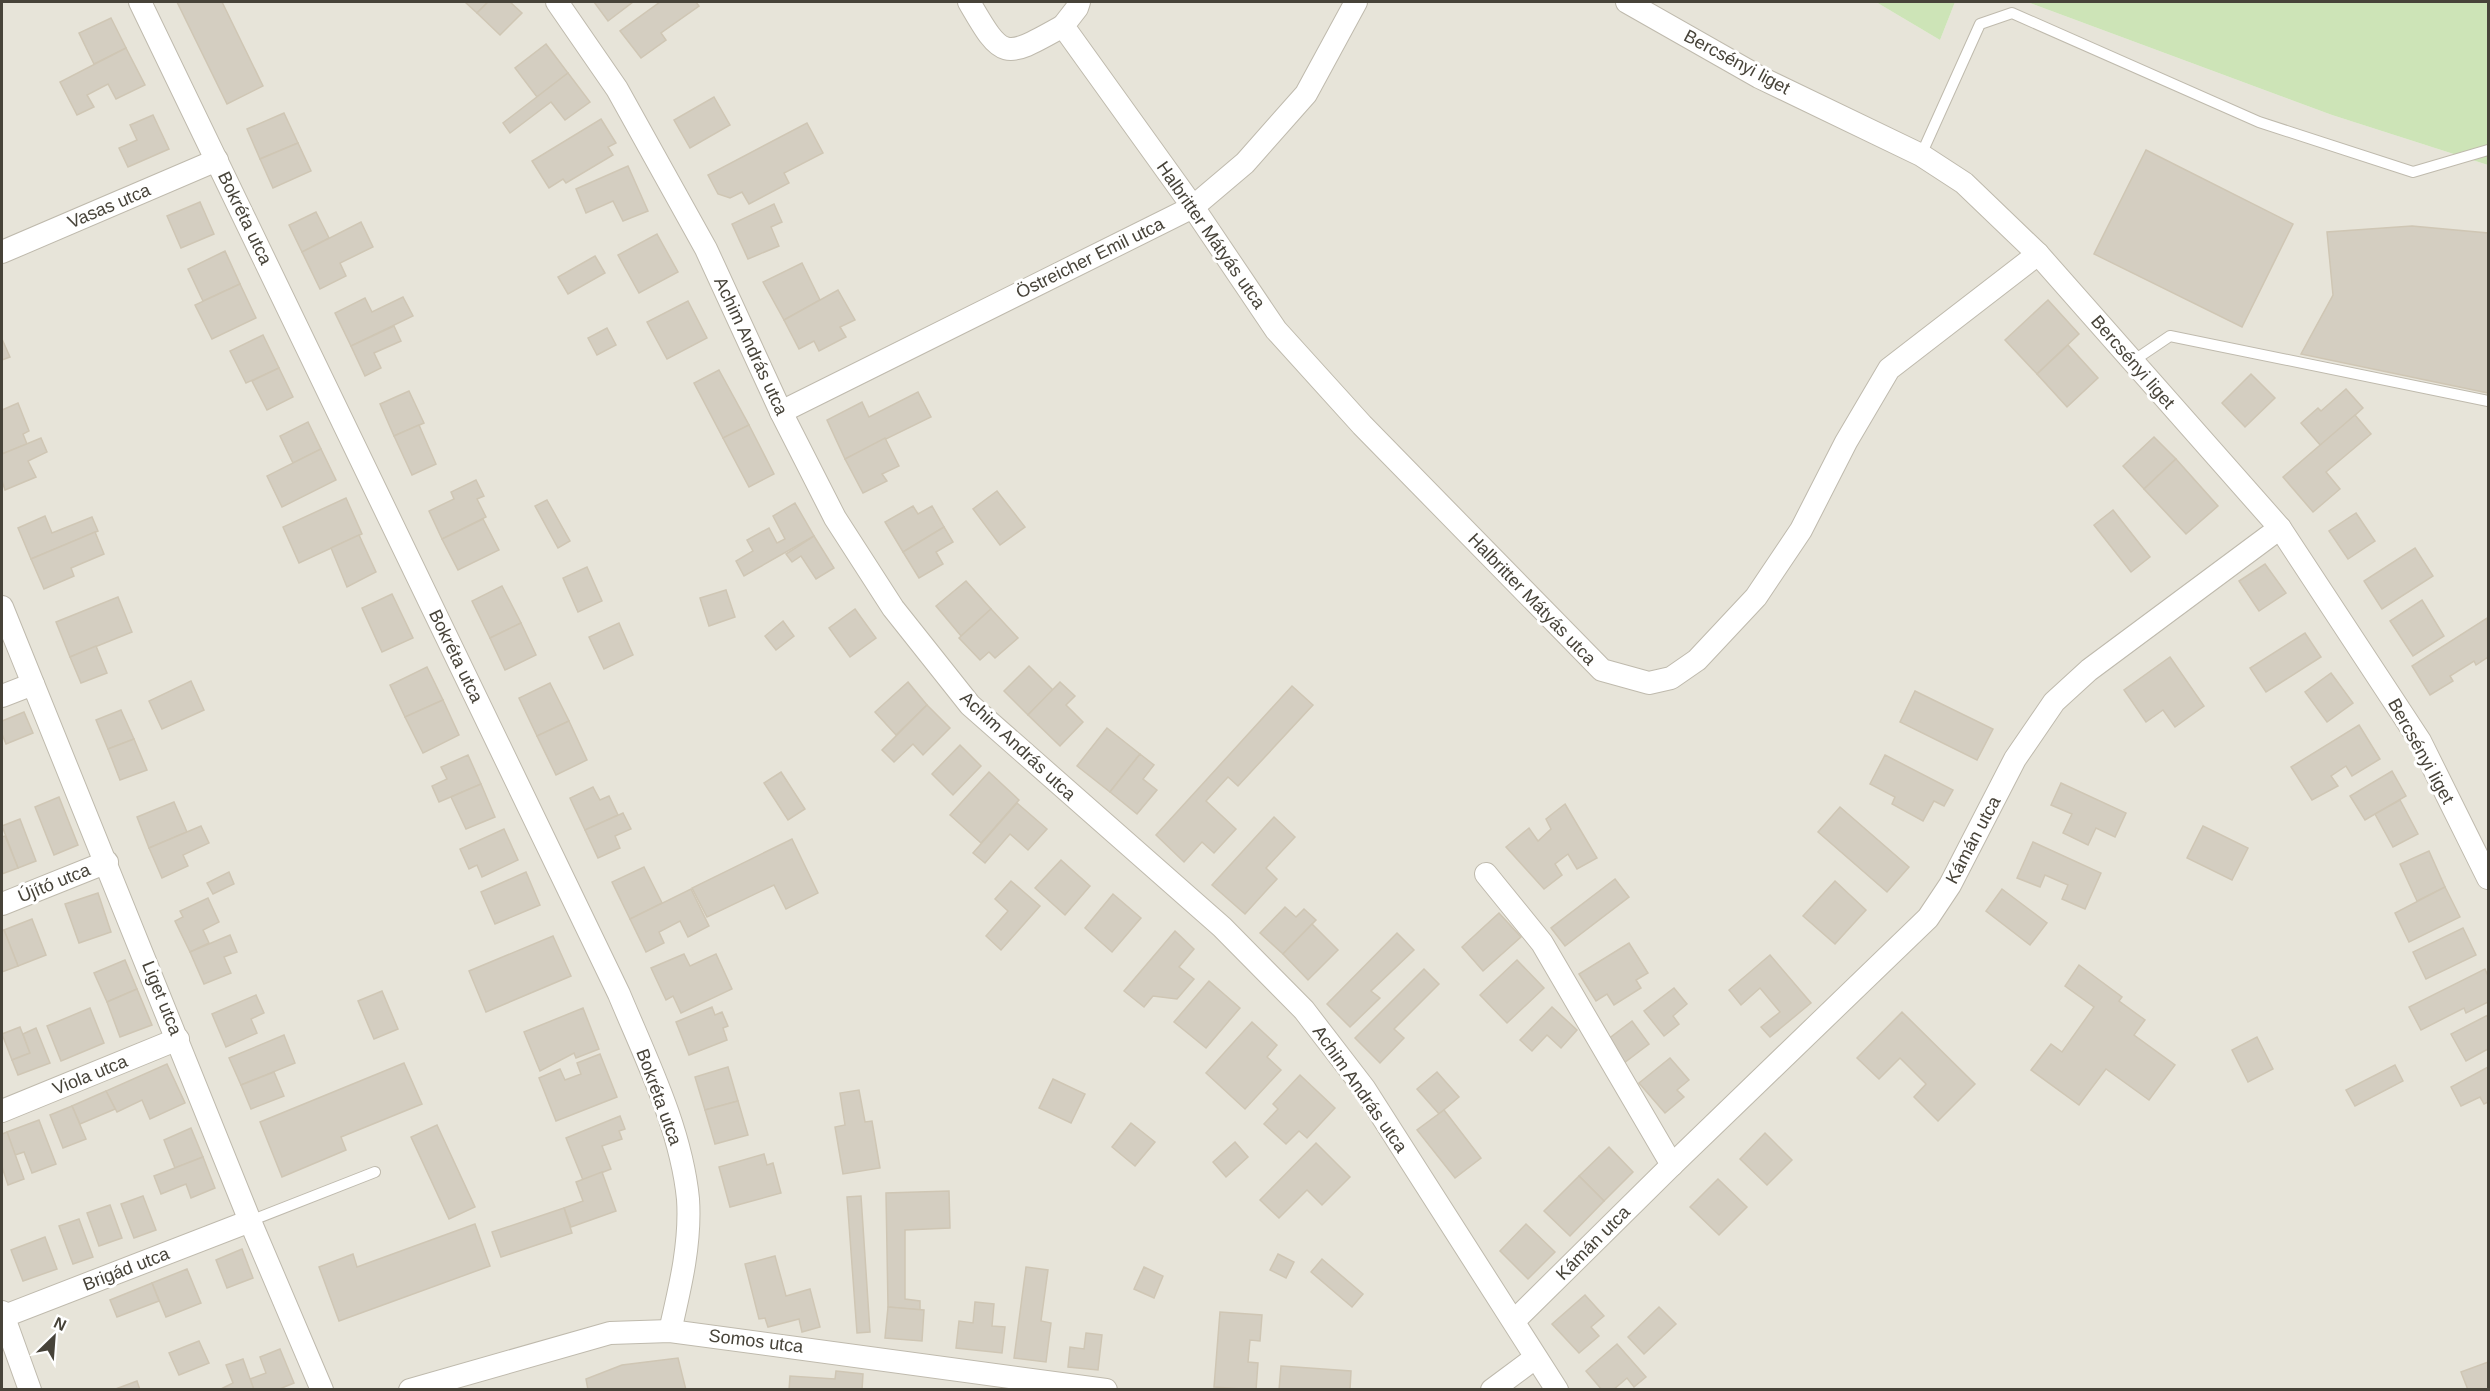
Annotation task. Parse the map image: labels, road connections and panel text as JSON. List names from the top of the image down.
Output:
{
  "streets": {
    "street": [
      "Bercsényi liget",
      "Vasas utca",
      "Bokréta utca",
      "Halbritter Mátyás utca",
      "Östreicher Emil utca",
      "Achim András utca",
      "Kámán utca",
      "Újító utca",
      "Liget utca",
      "Viola utca",
      "Brigád utca",
      "Somos utca"
    ]
  },
  "crossings": [
    ["Bercsényi liget", "Halbritter Mátyás utca"],
    ["Bercsényi liget", "Kámán utca"],
    ["Vasas utca", "Bokréta utca"],
    ["Bokréta utca", "Somos utca"],
    ["Halbritter Mátyás utca", "Östreicher Emil utca"],
    ["Östreicher Emil utca", "Achim András utca"],
    ["Achim András utca", "Kámán utca"],
    ["Újító utca", "Liget utca"],
    ["Liget utca", "Viola utca"],
    ["Liget utca", "Brigád utca"]
  ],
  "north": "top right"
}
